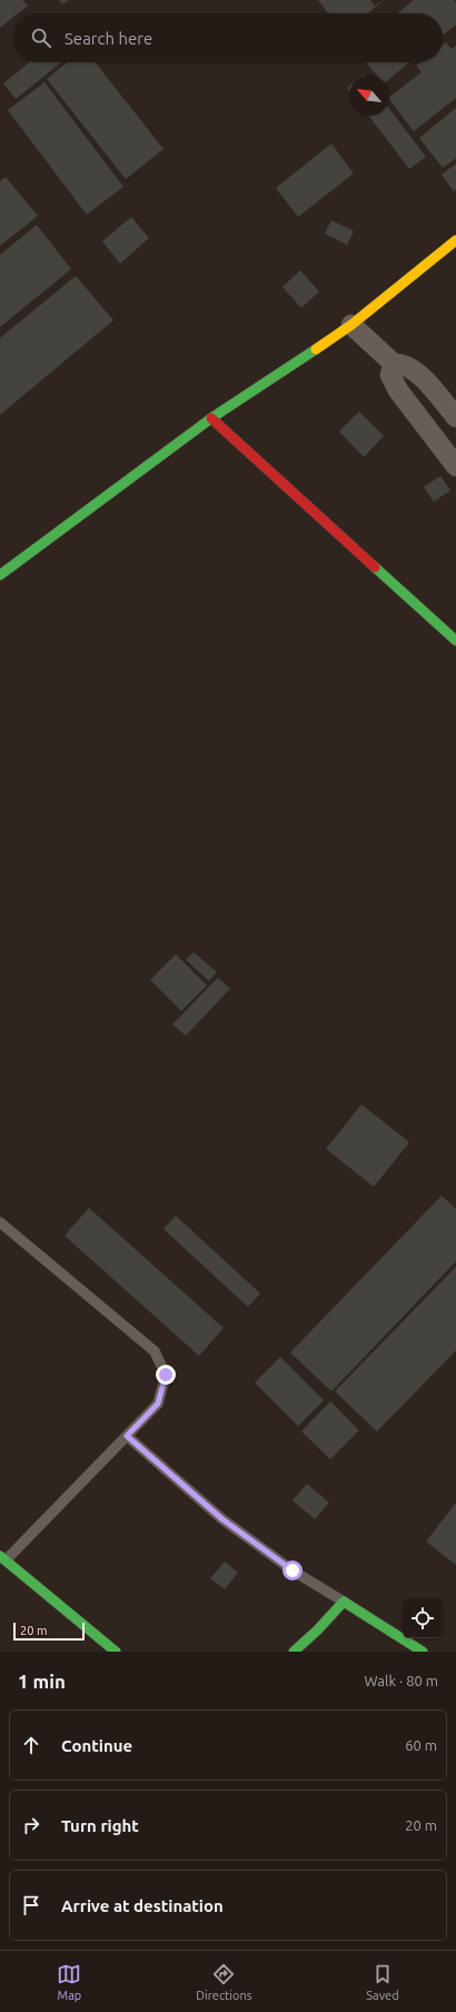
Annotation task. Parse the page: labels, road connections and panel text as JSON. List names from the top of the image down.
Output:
{
  "scale_bar": "20 m",
  "north": "top left",
  "page": {
    "search": "Search here",
    "scale": "20 m",
    "heading": ["1 min", "Walk · 80 m"],
    "list": [
      ["Continue", "60 m"],
      ["Turn right", "20 m"],
      "Arrive at destination"
    ],
    "nav": ["Map", "Directions", "Saved"]
  }
}
